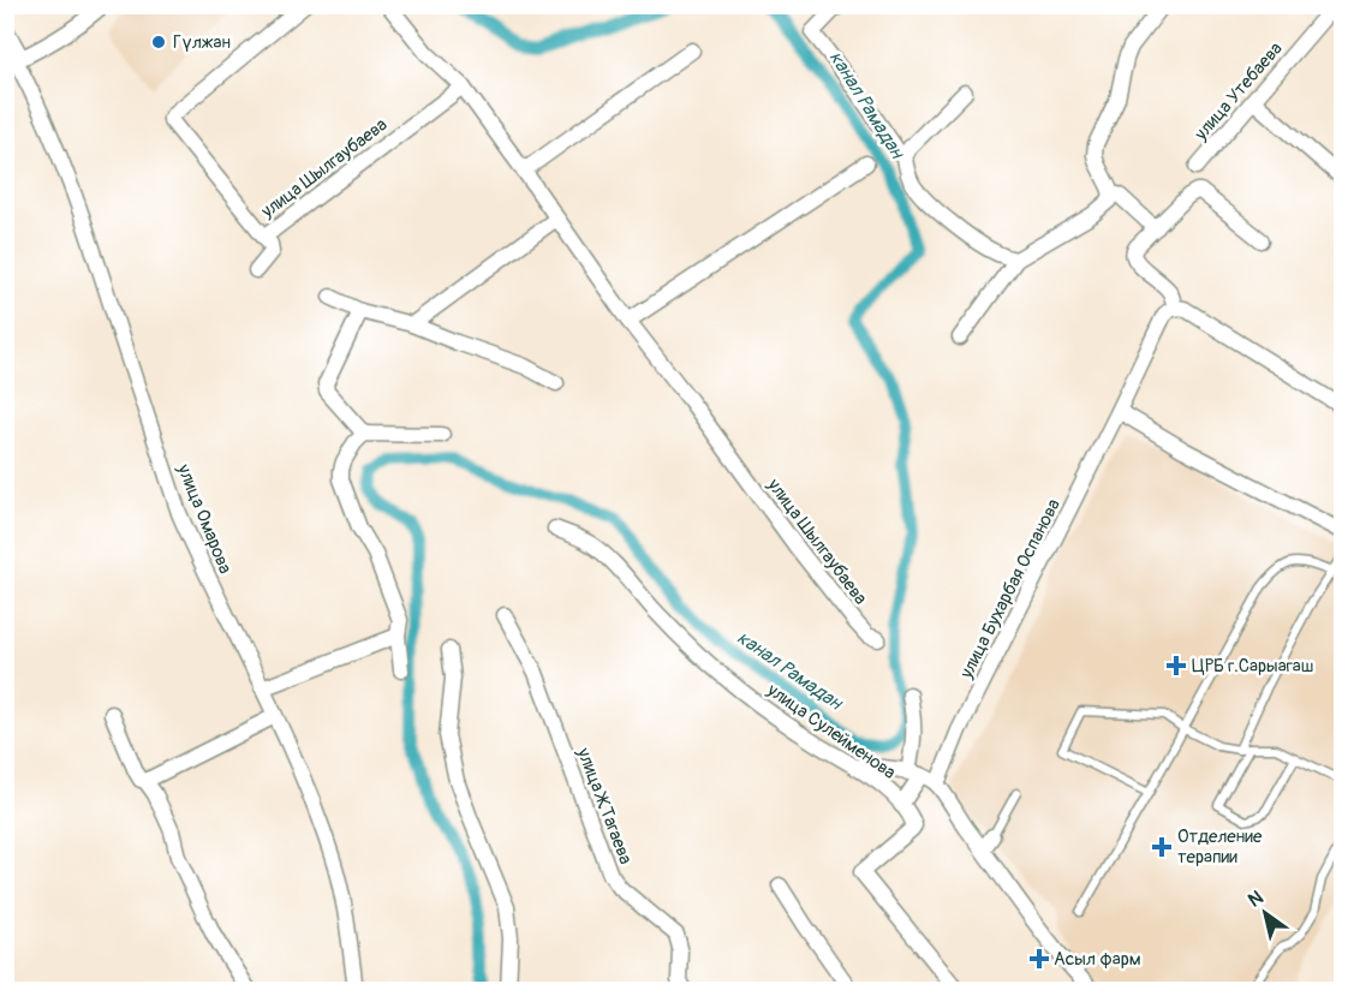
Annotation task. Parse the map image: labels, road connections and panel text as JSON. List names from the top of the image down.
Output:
{
  "streets": {
    "street": [
      "улица Утебаева",
      "улица Шылгаубаева",
      "улица Омарова",
      "улица Бухарбая Оспанова",
      "улица Сулейменова",
      "улица Ж.Тагаева"
    ]
  },
  "water": ["канал Рамадан"],
  "places": {
    "other": ["Гүлжан"],
    "health": ["ЦРБ г.Сарыагаш", "Отделение терапии", "Асыл фарм"]
  },
  "north": "top left"
}
